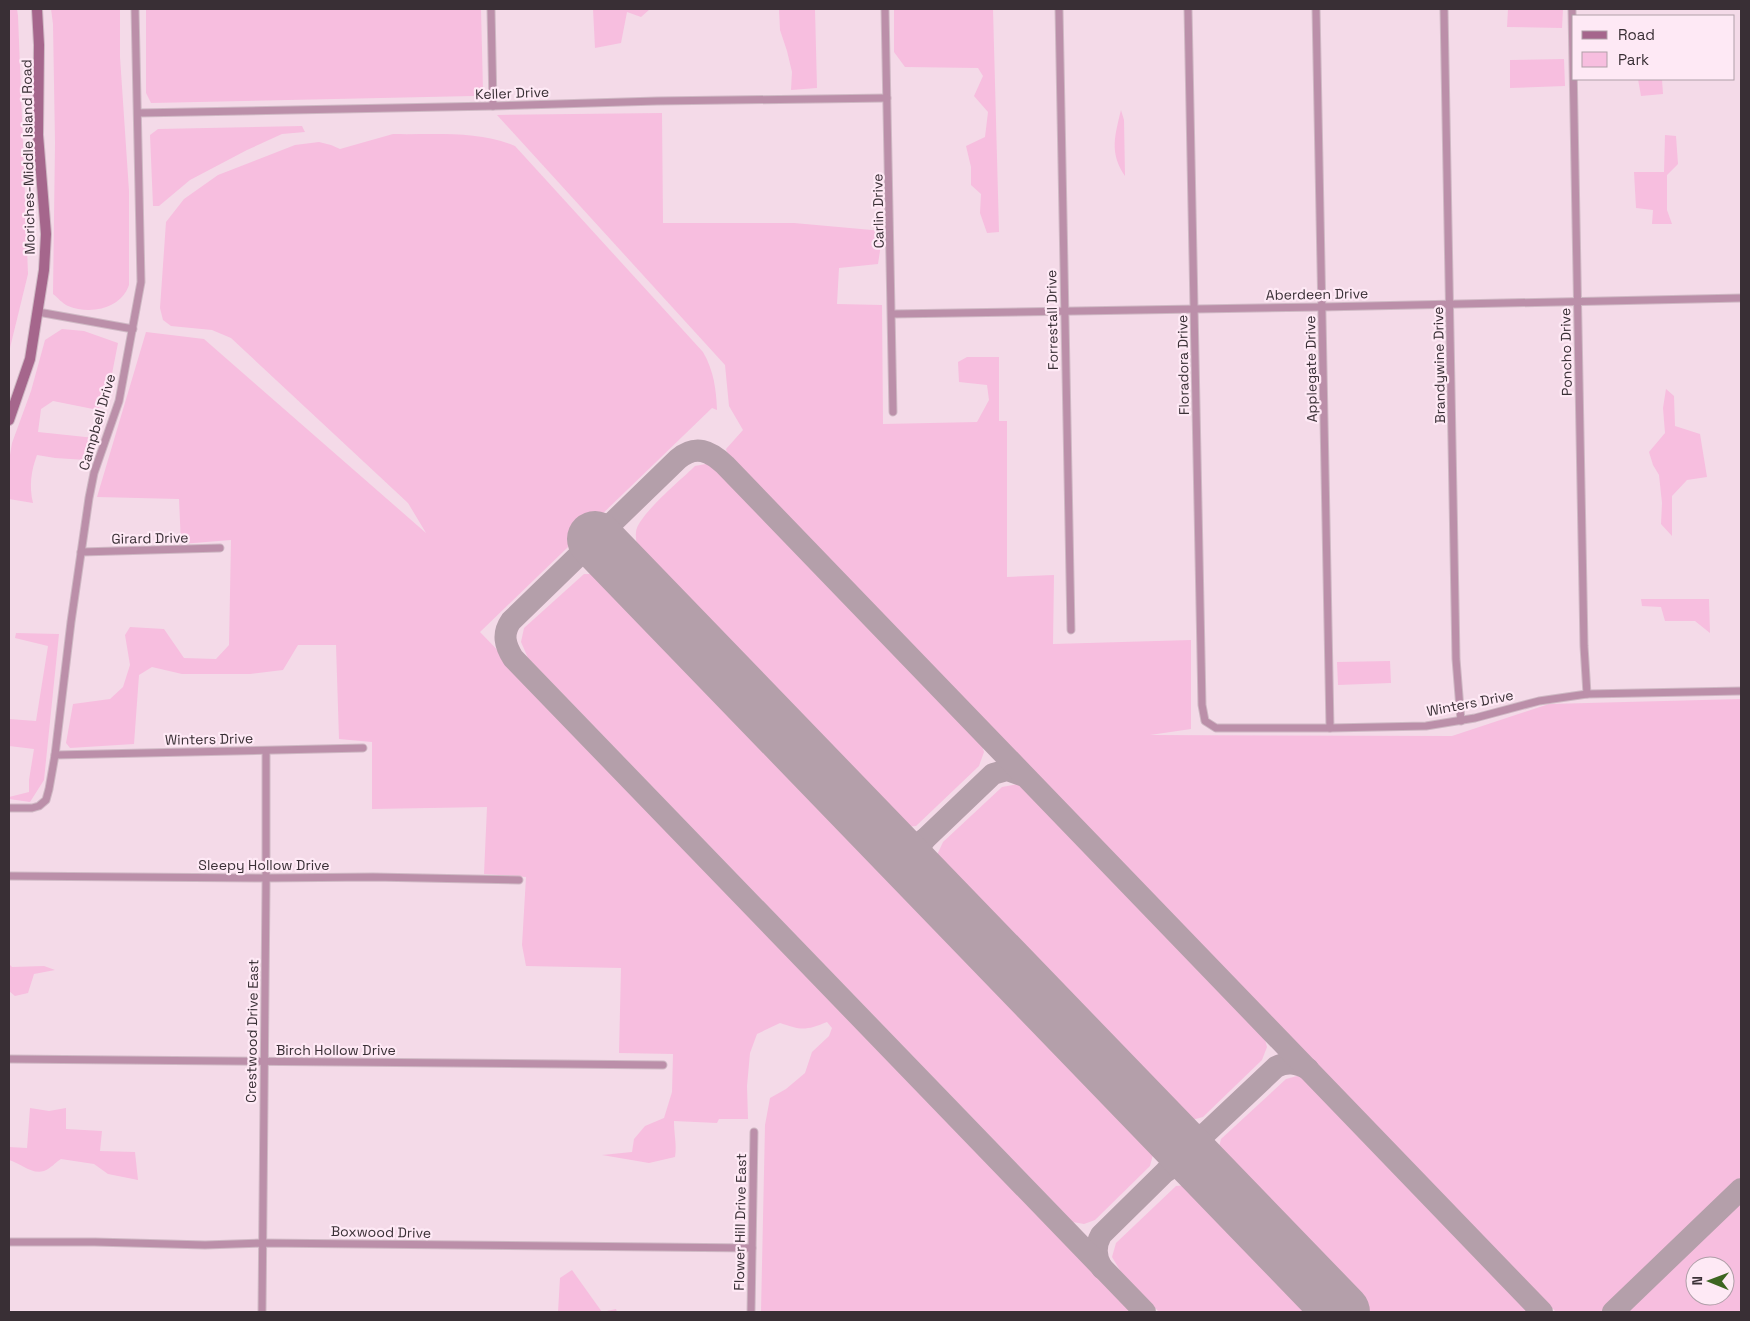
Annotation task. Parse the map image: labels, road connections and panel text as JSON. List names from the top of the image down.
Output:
{
  "streets": {
    "main road": ["Moriches-Middle Island Road"],
    "street": [
      "Keller Drive",
      "Carlin Drive",
      "Aberdeen Drive",
      "Forrestall Drive",
      "Poncho Drive",
      "Floradora Drive",
      "Brandywine Drive",
      "Applegate Drive",
      "Campbell Drive",
      "Girard Drive",
      "Winters Drive",
      "Sleepy Hollow Drive",
      "Crestwood Drive East",
      "Birch Hollow Drive",
      "Flower Hill Drive East",
      "Boxwood Drive"
    ]
  },
  "crossings": [
    ["Keller Drive", "Carlin Drive"],
    ["Keller Drive", "Campbell Drive"],
    ["Carlin Drive", "Aberdeen Drive"],
    ["Aberdeen Drive", "Forrestall Drive"],
    ["Aberdeen Drive", "Poncho Drive"],
    ["Aberdeen Drive", "Floradora Drive"],
    ["Aberdeen Drive", "Brandywine Drive"],
    ["Aberdeen Drive", "Applegate Drive"],
    ["Poncho Drive", "Winters Drive"],
    ["Floradora Drive", "Winters Drive"],
    ["Brandywine Drive", "Winters Drive"],
    ["Applegate Drive", "Winters Drive"],
    ["Campbell Drive", "Girard Drive"],
    ["Campbell Drive", "Winters Drive"],
    ["Winters Drive", "Crestwood Drive East"],
    ["Sleepy Hollow Drive", "Crestwood Drive East"],
    ["Crestwood Drive East", "Birch Hollow Drive"],
    ["Crestwood Drive East", "Boxwood Drive"],
    ["Flower Hill Drive East", "Boxwood Drive"]
  ],
  "legend": ["Road", "Park"],
  "north": "left"
}
